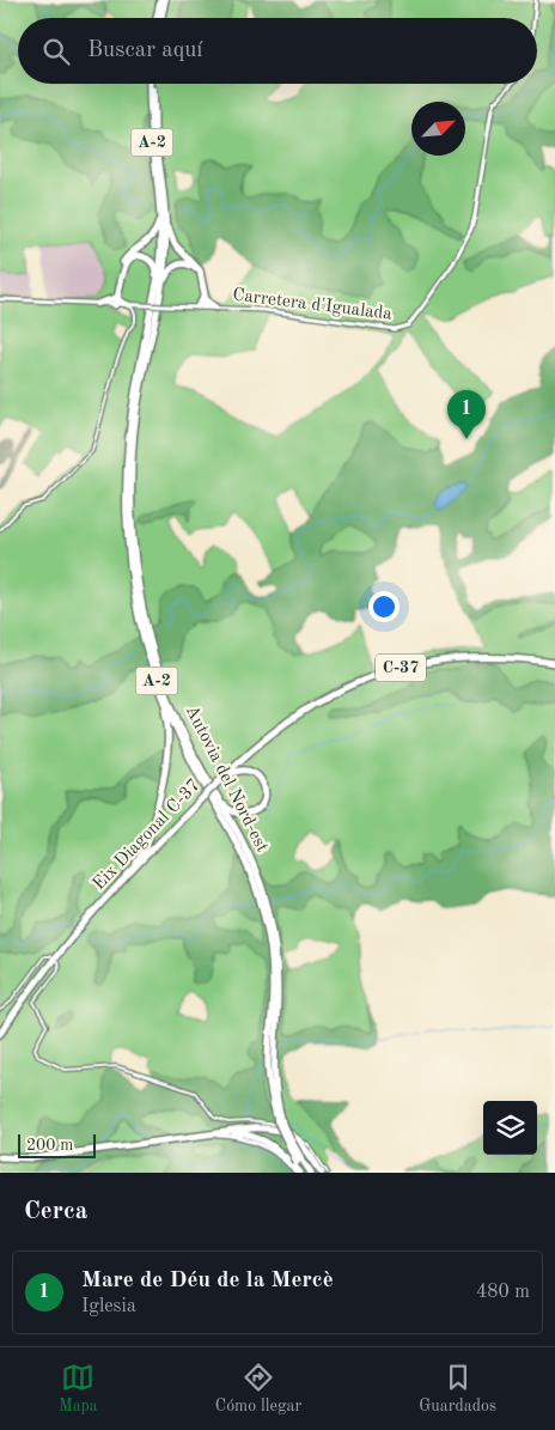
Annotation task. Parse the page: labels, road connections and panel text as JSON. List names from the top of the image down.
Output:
{
  "streets": {
    "highway": [
      "A-2",
      "C-37",
      "Autovia del Nord-est",
      "Eix Diagonal C-37"
    ],
    "street": ["Carretera d'Igualada"]
  },
  "scale_bar": "200 m",
  "north": "top right",
  "page": {
    "search": "Buscar aquí",
    "pins": "1",
    "scale": "200 m",
    "heading": "Cerca",
    "list": [
      {
        "mark": "1",
        "name": "Mare de Déu de la Mercè",
        "note": "Iglesia",
        "value": "480 m"
      }
    ],
    "nav": ["Mapa", "Cómo llegar", "Guardados"]
  }
}
